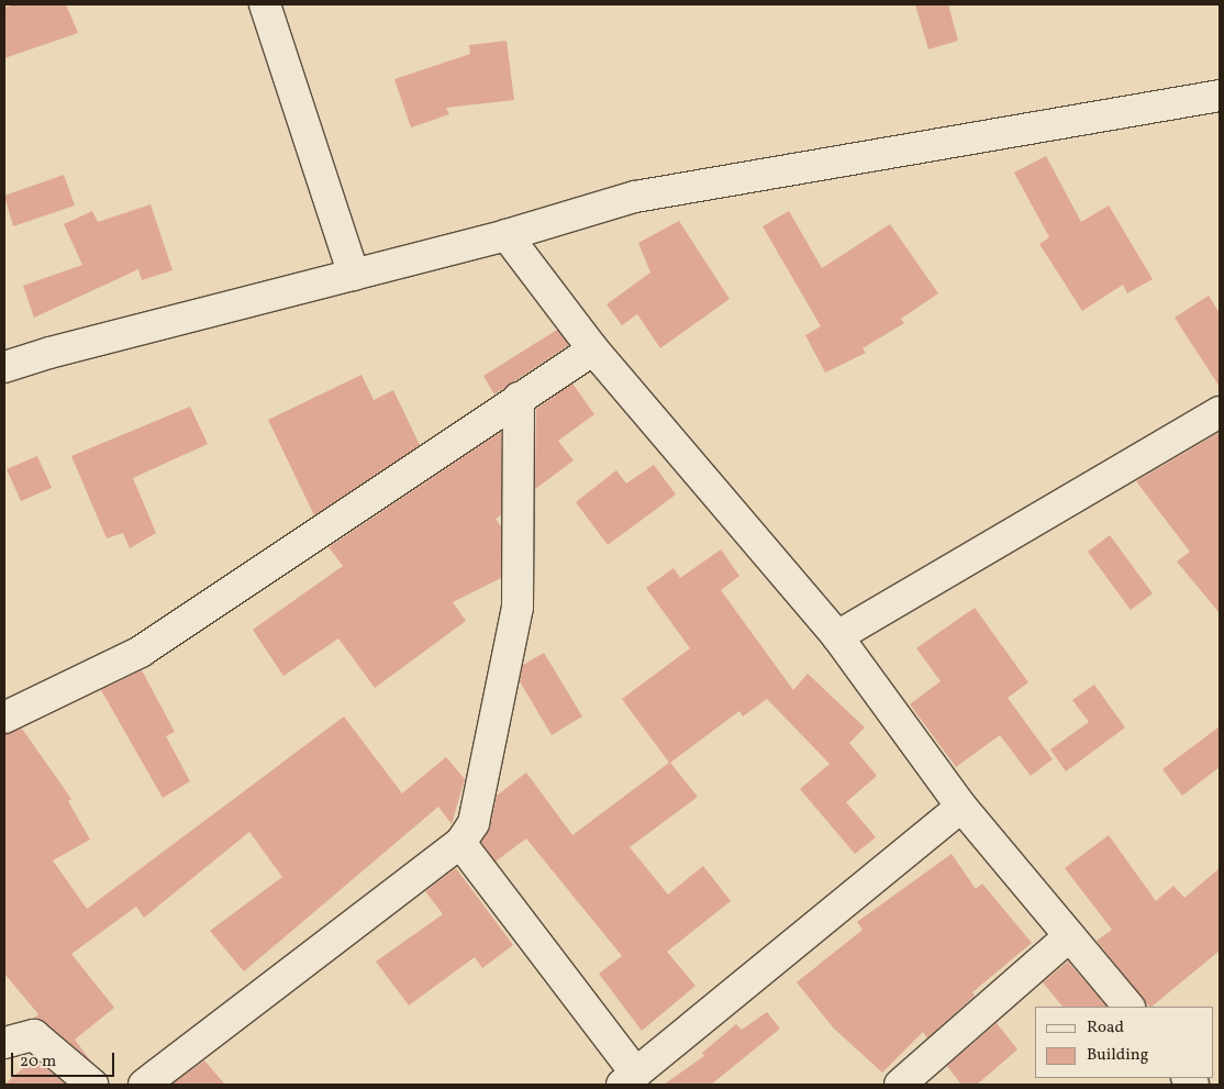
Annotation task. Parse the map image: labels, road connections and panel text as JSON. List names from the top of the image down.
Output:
{
  "legend": ["Road", "Building"],
  "scale_bar": "20 m"
}
